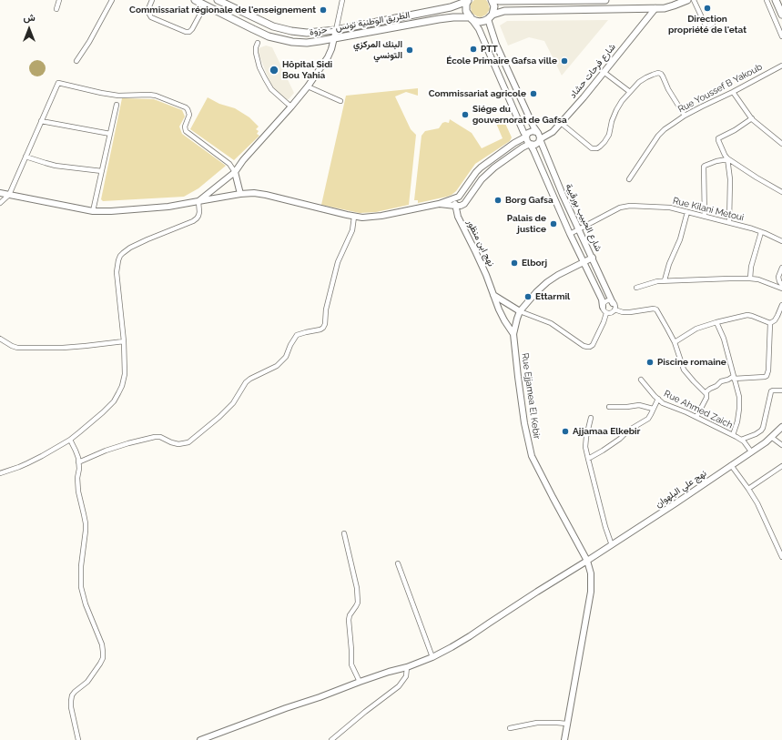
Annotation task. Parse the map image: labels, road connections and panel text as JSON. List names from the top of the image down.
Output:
{
  "streets": {
    "main road": ["الطريق الوطنية تونس - حزوة"],
    "street": [
      "شارع فرحات حشاد",
      "Rue Youssef B Yakoub",
      "Rue Kilani Metoui",
      "شارع الحبيب بورقيبة",
      "نهج ابن منظور",
      "Rue Ejjamea El Kebir",
      "Rue Ahmed Zaich",
      "نهج علي البلهوان"
    ]
  },
  "crossings": [
    ["الطريق الوطنية تونس - حزوة", "شارع فرحات حشاد"],
    ["شارع فرحات حشاد", "شارع الحبيب بورقيبة"],
    ["Rue Kilani Metoui", "شارع الحبيب بورقيبة"],
    ["شارع الحبيب بورقيبة", "Rue Ejjamea El Kebir"],
    ["نهج ابن منظور", "Rue Ejjamea El Kebir"],
    ["Rue Ejjamea El Kebir", "نهج علي البلهوان"],
    ["Rue Ahmed Zaich", "نهج علي البلهوان"]
  ],
  "places": [
    "Direction propriété de l'etat",
    "Commissariat régionale de l'enseignement",
    "PTT",
    "البنك المركزي التونسي",
    "École Primaire Gafsa ville",
    "Hôpital Sidi Bou Yahia",
    "Commissariat agricole",
    "Siége du gouvernorat de Gafsa",
    "Borg Gafsa",
    "Palais de justice",
    "Elborj",
    "Ettarmil",
    "Piscine romaine",
    "Ajjamaa Elkebir"
  ],
  "north": "top"
}
